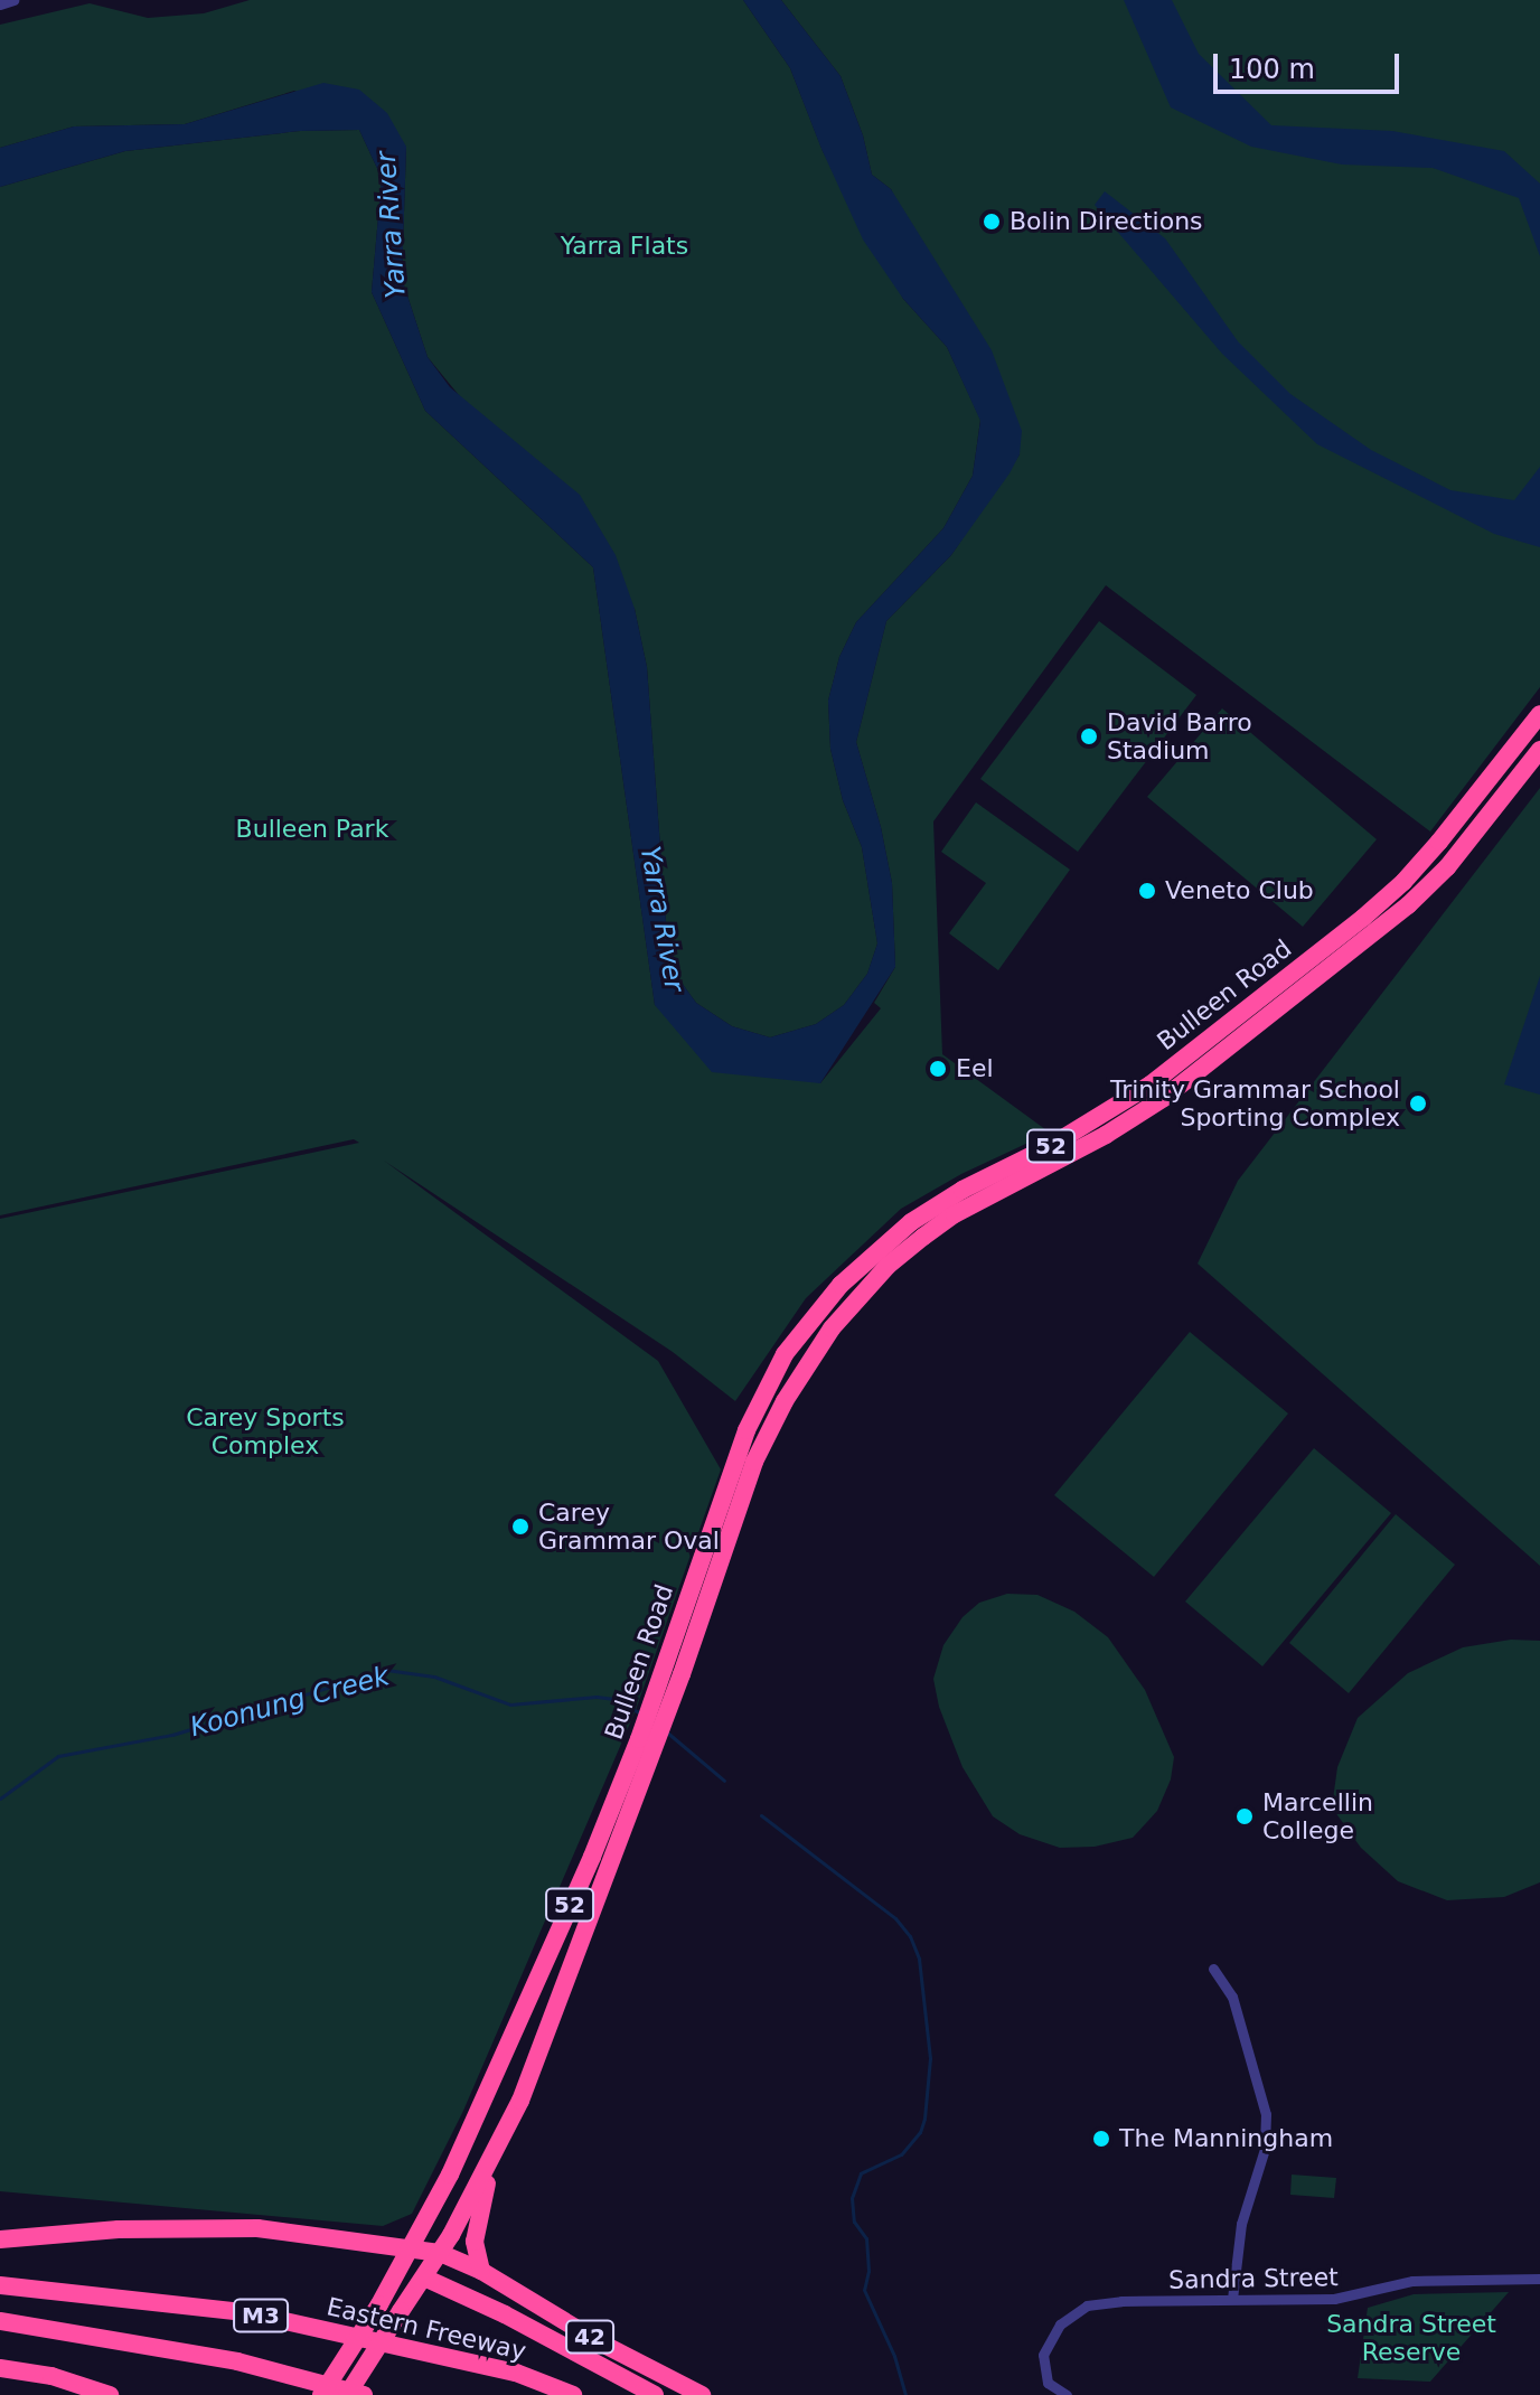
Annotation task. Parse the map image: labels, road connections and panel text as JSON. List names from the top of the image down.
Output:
{
  "streets": {
    "highway": [
      "Bulleen Road",
      "52",
      "M3",
      "Eastern Freeway",
      "42"
    ],
    "street": ["Sandra Street"]
  },
  "crossings": [
    ["Bulleen Road", "42"]
  ],
  "water": ["Yarra River", "Koonung Creek"],
  "parks": [
    "Yarra Flats",
    "Bulleen Park",
    "Carey Sports Complex",
    "Sandra Street Reserve"
  ],
  "places": [
    "Bolin Directions",
    "David Barro Stadium",
    "Veneto Club",
    "Eel",
    "Trinity Grammar School Sporting Complex",
    "Carey Grammar Oval",
    "Marcellin College",
    "The Manningham"
  ],
  "scale_bar": "100 m"
}
